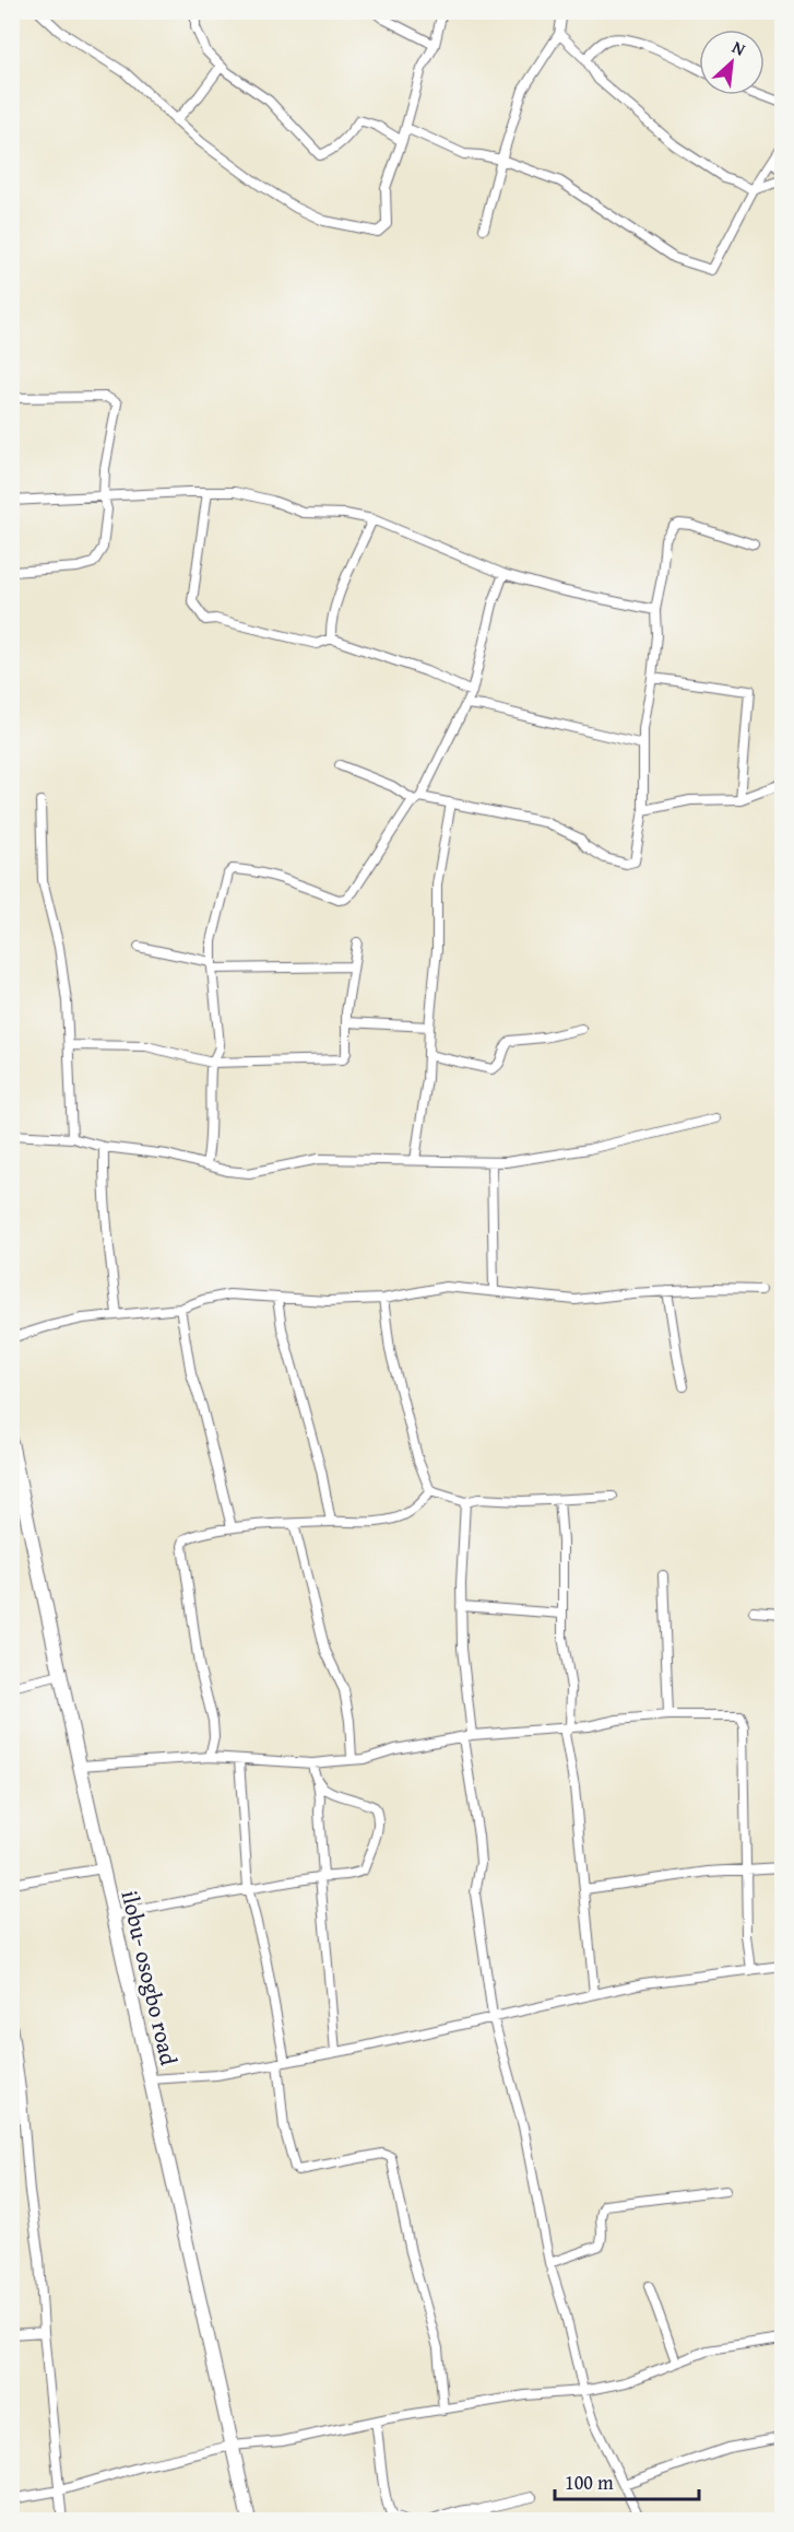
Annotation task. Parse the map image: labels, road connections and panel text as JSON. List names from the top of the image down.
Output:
{
  "streets": {
    "main road": ["ilobu- osogbo road"]
  },
  "scale_bar": "100 m",
  "north": "top right"
}
